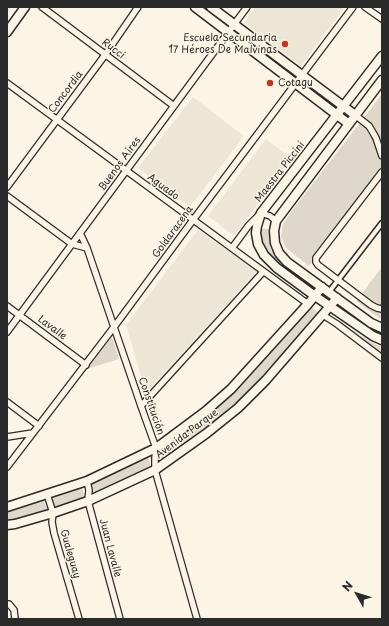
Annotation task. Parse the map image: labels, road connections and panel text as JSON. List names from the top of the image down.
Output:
{
  "streets": {
    "main road": ["Maestra Piccini", "Avenida Parque"],
    "street": [
      "Rucci",
      "Concordia",
      "Buenos Aires",
      "Aguado",
      "Goldaracena",
      "Lavalle",
      "Constitución",
      "Juan Lavalle",
      "Gualeguay"
    ]
  },
  "crossings": [
    ["Rucci", "Concordia"],
    ["Rucci", "Buenos Aires"],
    ["Concordia", "Aguado"],
    ["Buenos Aires", "Aguado"],
    ["Buenos Aires", "Lavalle"],
    ["Buenos Aires", "Constitución"],
    ["Maestra Piccini", "Avenida Parque"],
    ["Aguado", "Goldaracena"],
    ["Aguado", "Avenida Parque"],
    ["Goldaracena", "Lavalle"],
    ["Goldaracena", "Constitución"],
    ["Constitución", "Avenida Parque"],
    ["Avenida Parque", "Juan Lavalle"],
    ["Avenida Parque", "Gualeguay"]
  ],
  "places": ["Escuela Secundaria 17 Héroes De Malvinas", "Cotagu"],
  "north": "top left"
}
